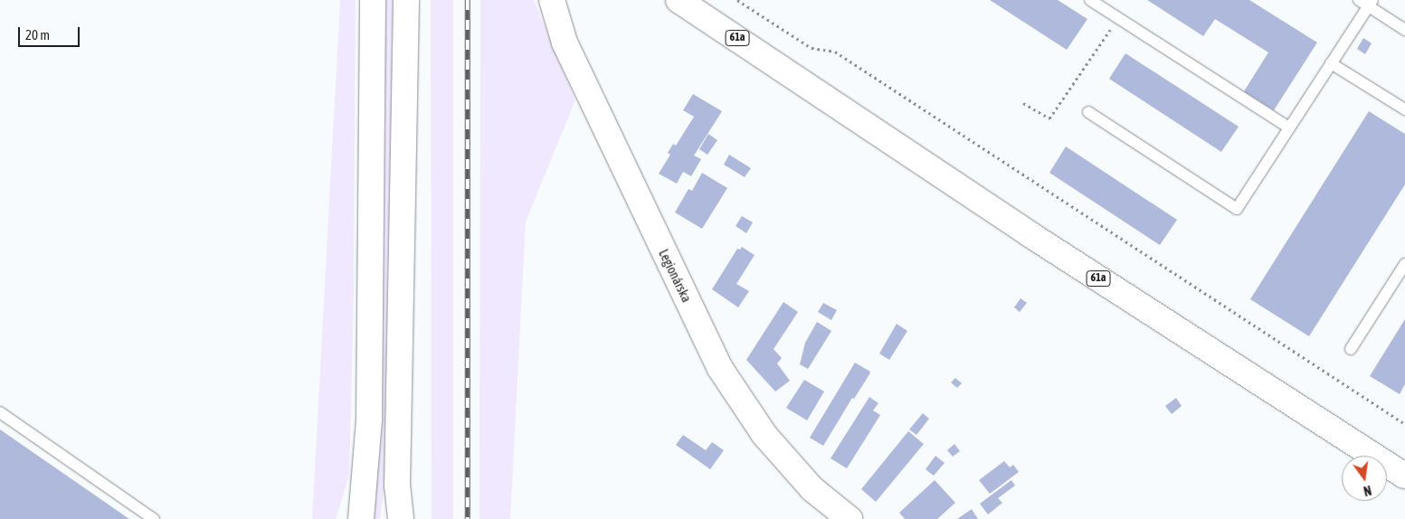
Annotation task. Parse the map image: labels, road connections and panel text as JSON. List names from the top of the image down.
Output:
{
  "streets": {
    "main road": ["61a", "Legionárska"]
  },
  "scale_bar": "20 m",
  "north": "bottom"
}
